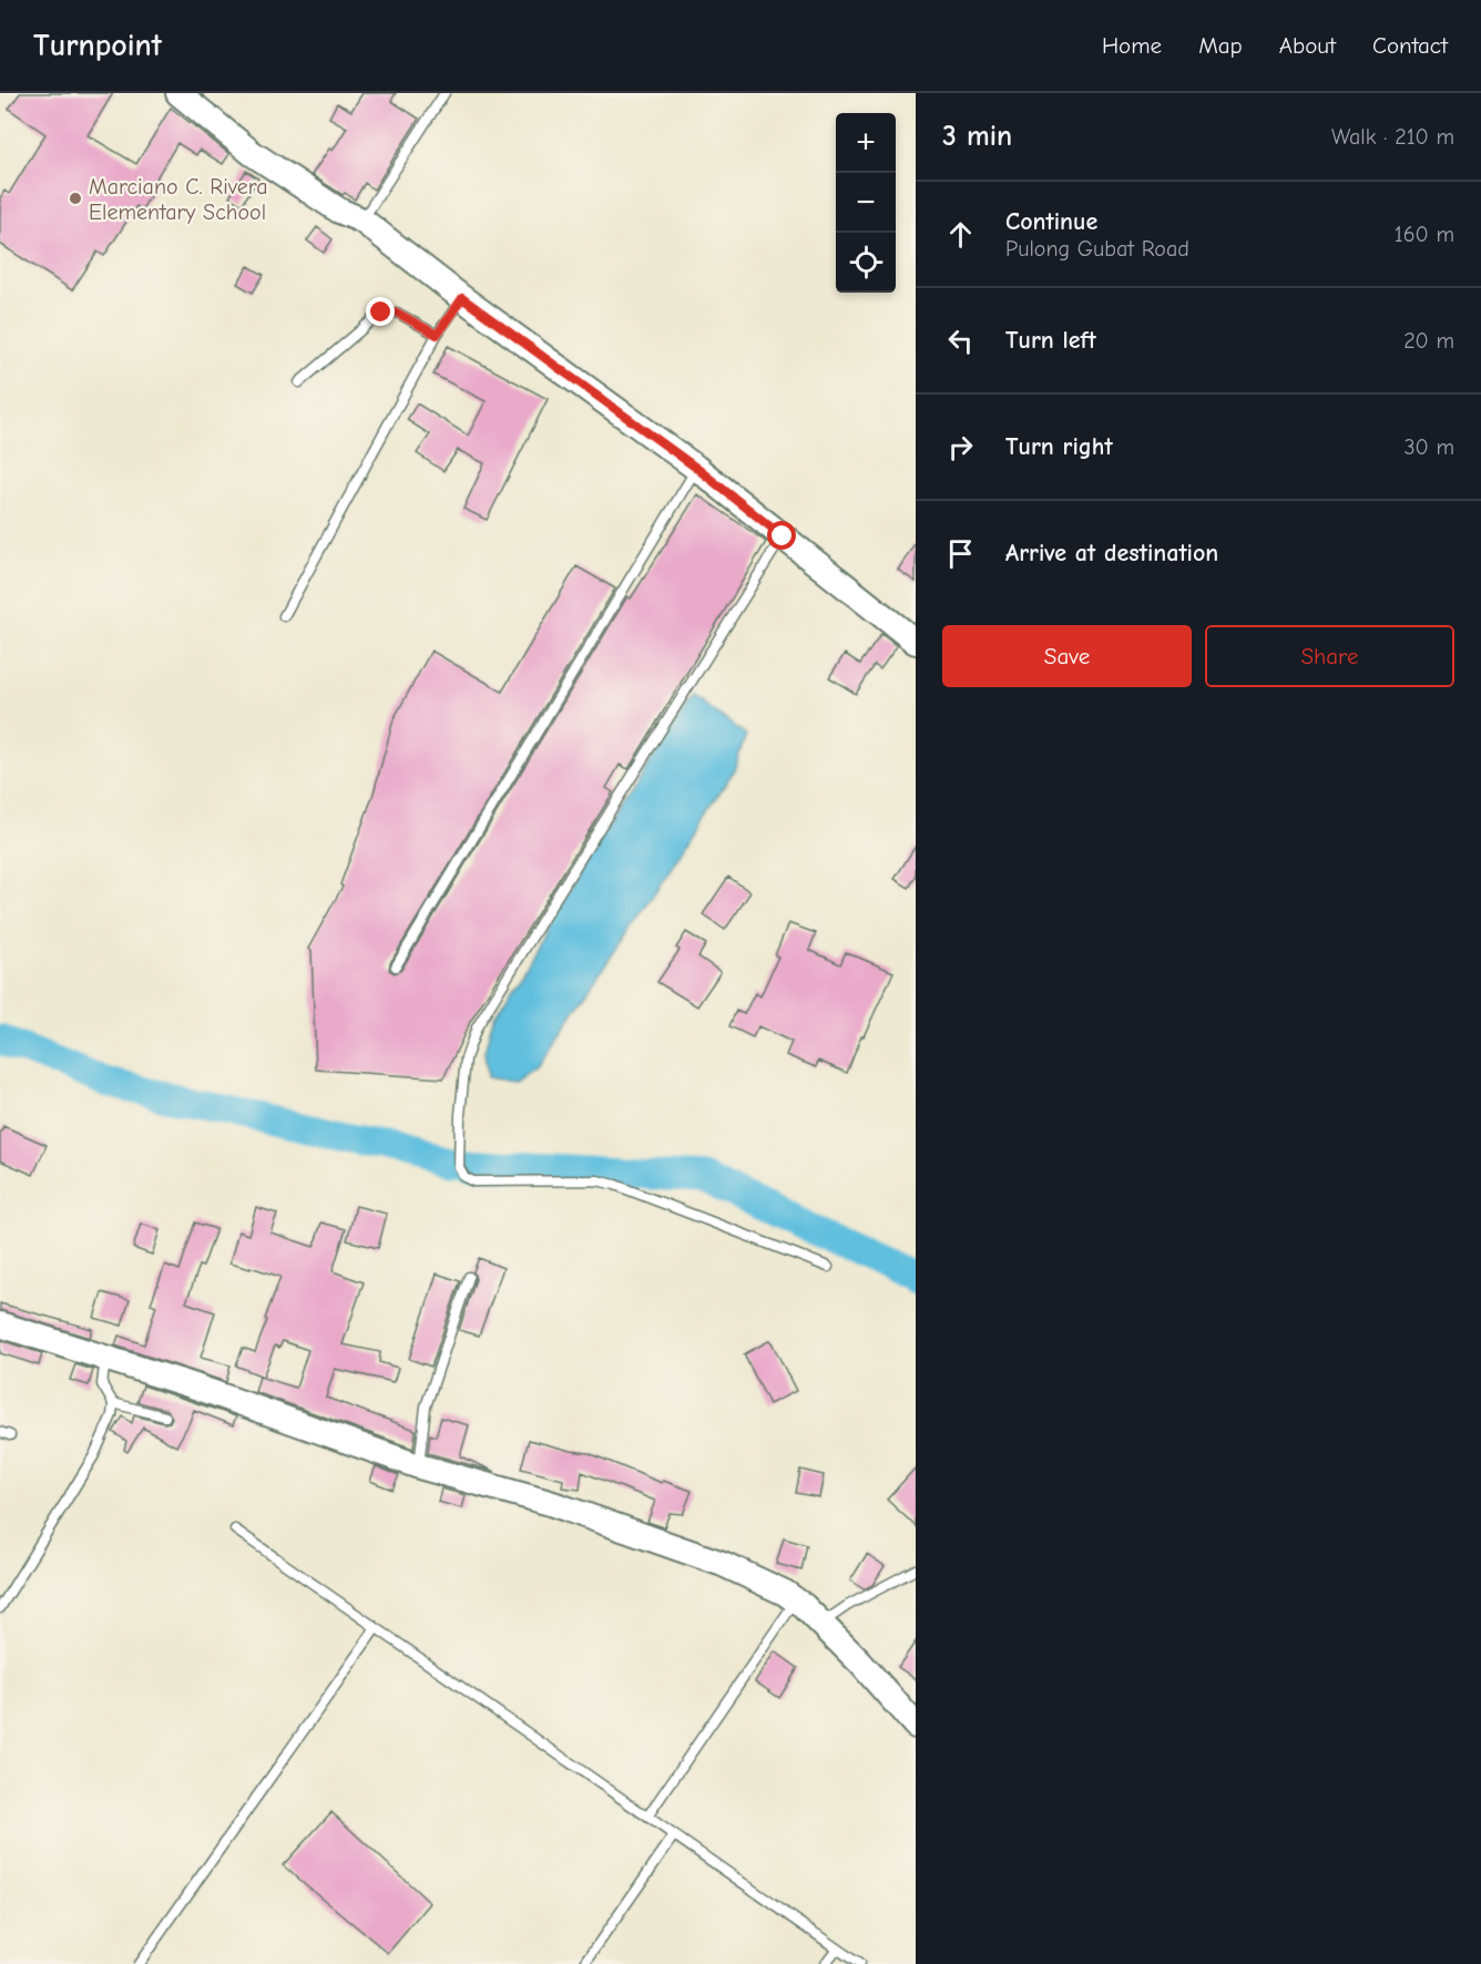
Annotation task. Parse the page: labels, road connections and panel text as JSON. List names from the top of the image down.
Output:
{
  "places": ["Marciano C. Rivera Elementary School"],
  "page": {
    "header": "Turnpoint",
    "nav": [
      "Home",
      "Map",
      "About",
      "Contact"
    ],
    "heading": ["3 min", "Walk · 210 m"],
    "map_buttons": ["+", "−"],
    "list": [
      ["Continue", "Pulong Gubat Road", "160 m"],
      ["Turn left", "20 m"],
      ["Turn right", "30 m"],
      "Arrive at destination"
    ],
    "buttons": ["Save", "Share"]
  }
}
